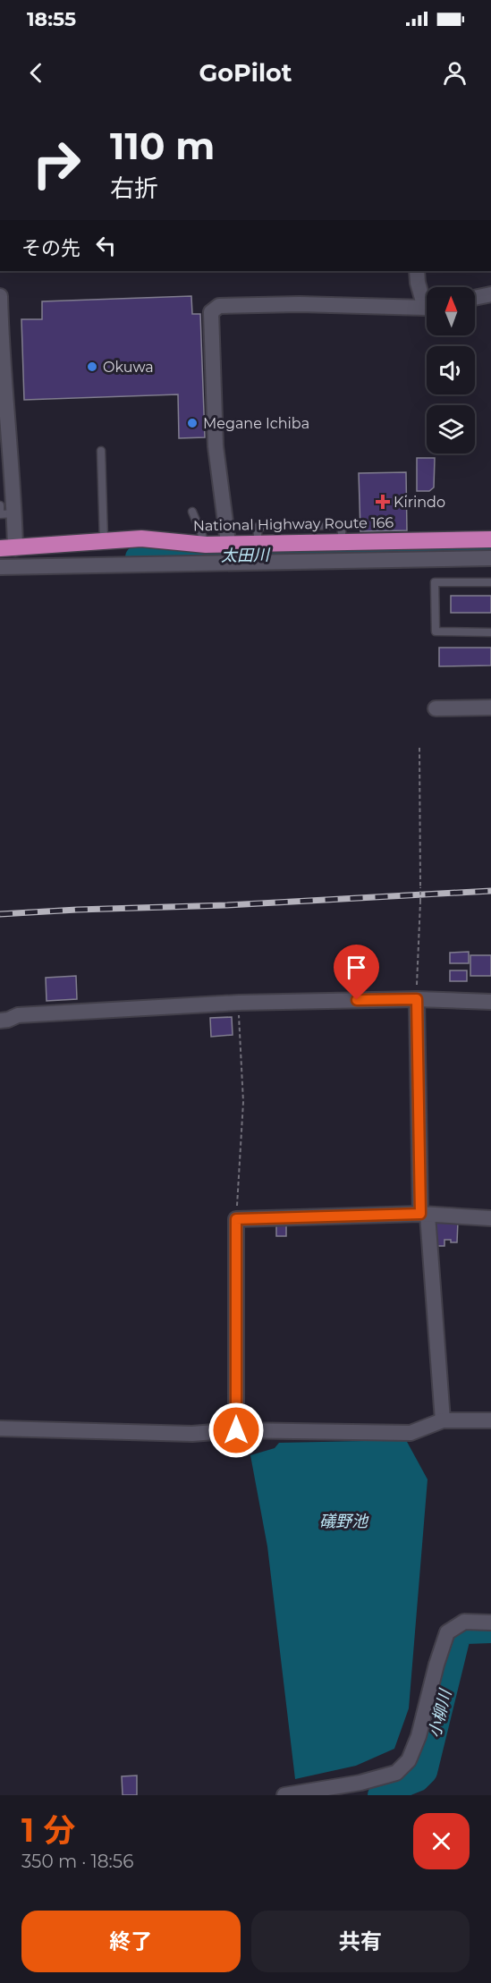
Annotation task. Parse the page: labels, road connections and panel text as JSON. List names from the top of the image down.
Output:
{
  "streets": {
    "highway": ["National Highway Route 166"]
  },
  "water": ["太田川", "礒野池", "小柳川"],
  "places": {
    "other": ["Okuwa", "Megane Ichiba"],
    "health": ["Kirindo"]
  },
  "north": "top",
  "page": {
    "status": "18:55",
    "header": "GoPilot",
    "turn": ["110 m", "右折"],
    "then": "その先",
    "heading": ["1 分", "350 m · 18:56"],
    "buttons": ["終了", "共有"]
  }
}
